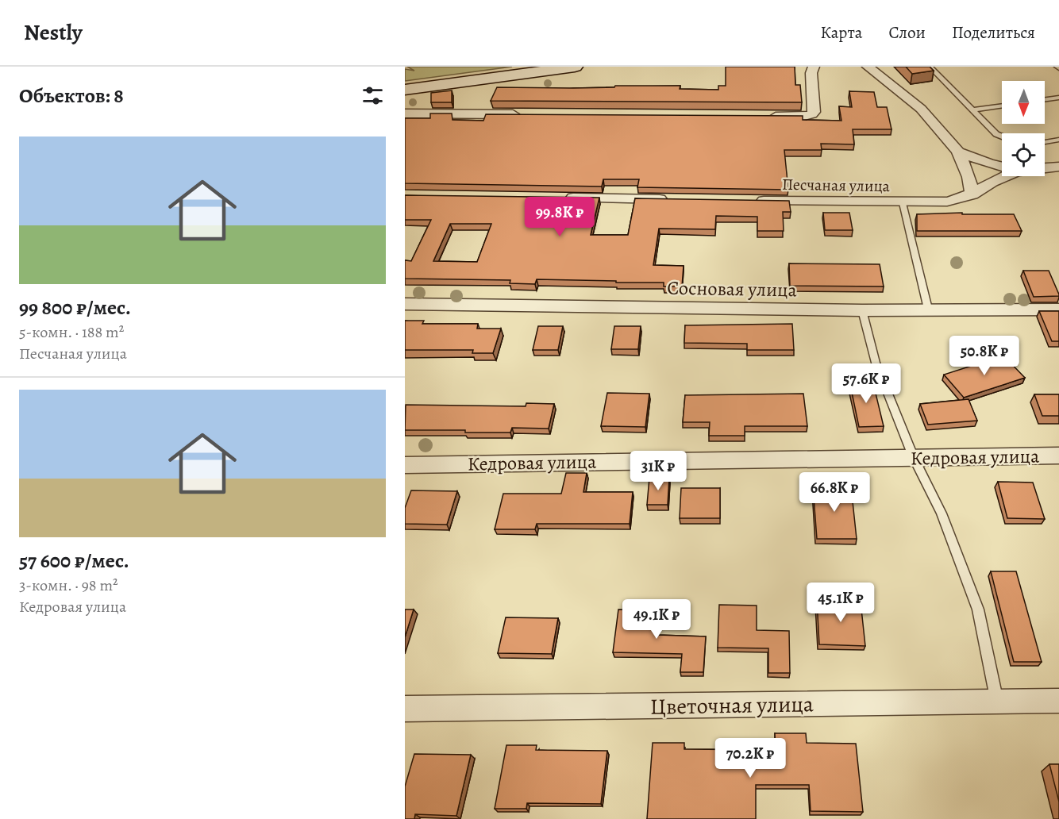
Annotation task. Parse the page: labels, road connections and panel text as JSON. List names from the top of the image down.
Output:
{
  "streets": {
    "street": [
      "Песчаная улица",
      "Сосновая улица",
      "Кедровая улица",
      "Цветочная улица"
    ]
  },
  "north": "bottom",
  "page": {
    "header": "Nestly",
    "nav": ["Карта", "Слои", "Поделиться"],
    "heading": "Объектов: 8",
    "list": [
      {
        "name": "99 800 ₽/мес.",
        "note": "5-комн. · 188 m² · Песчаная улица"
      },
      {
        "name": "57 600 ₽/мес.",
        "note": "3-комн. · 98 m² · Кедровая улица"
      }
    ],
    "price": [
      "99.8K ₽",
      "50.8K ₽",
      "57.6K ₽",
      "31K ₽",
      "66.8K ₽",
      "45.1K ₽",
      "49.1K ₽",
      "70.2K ₽"
    ]
  }
}
